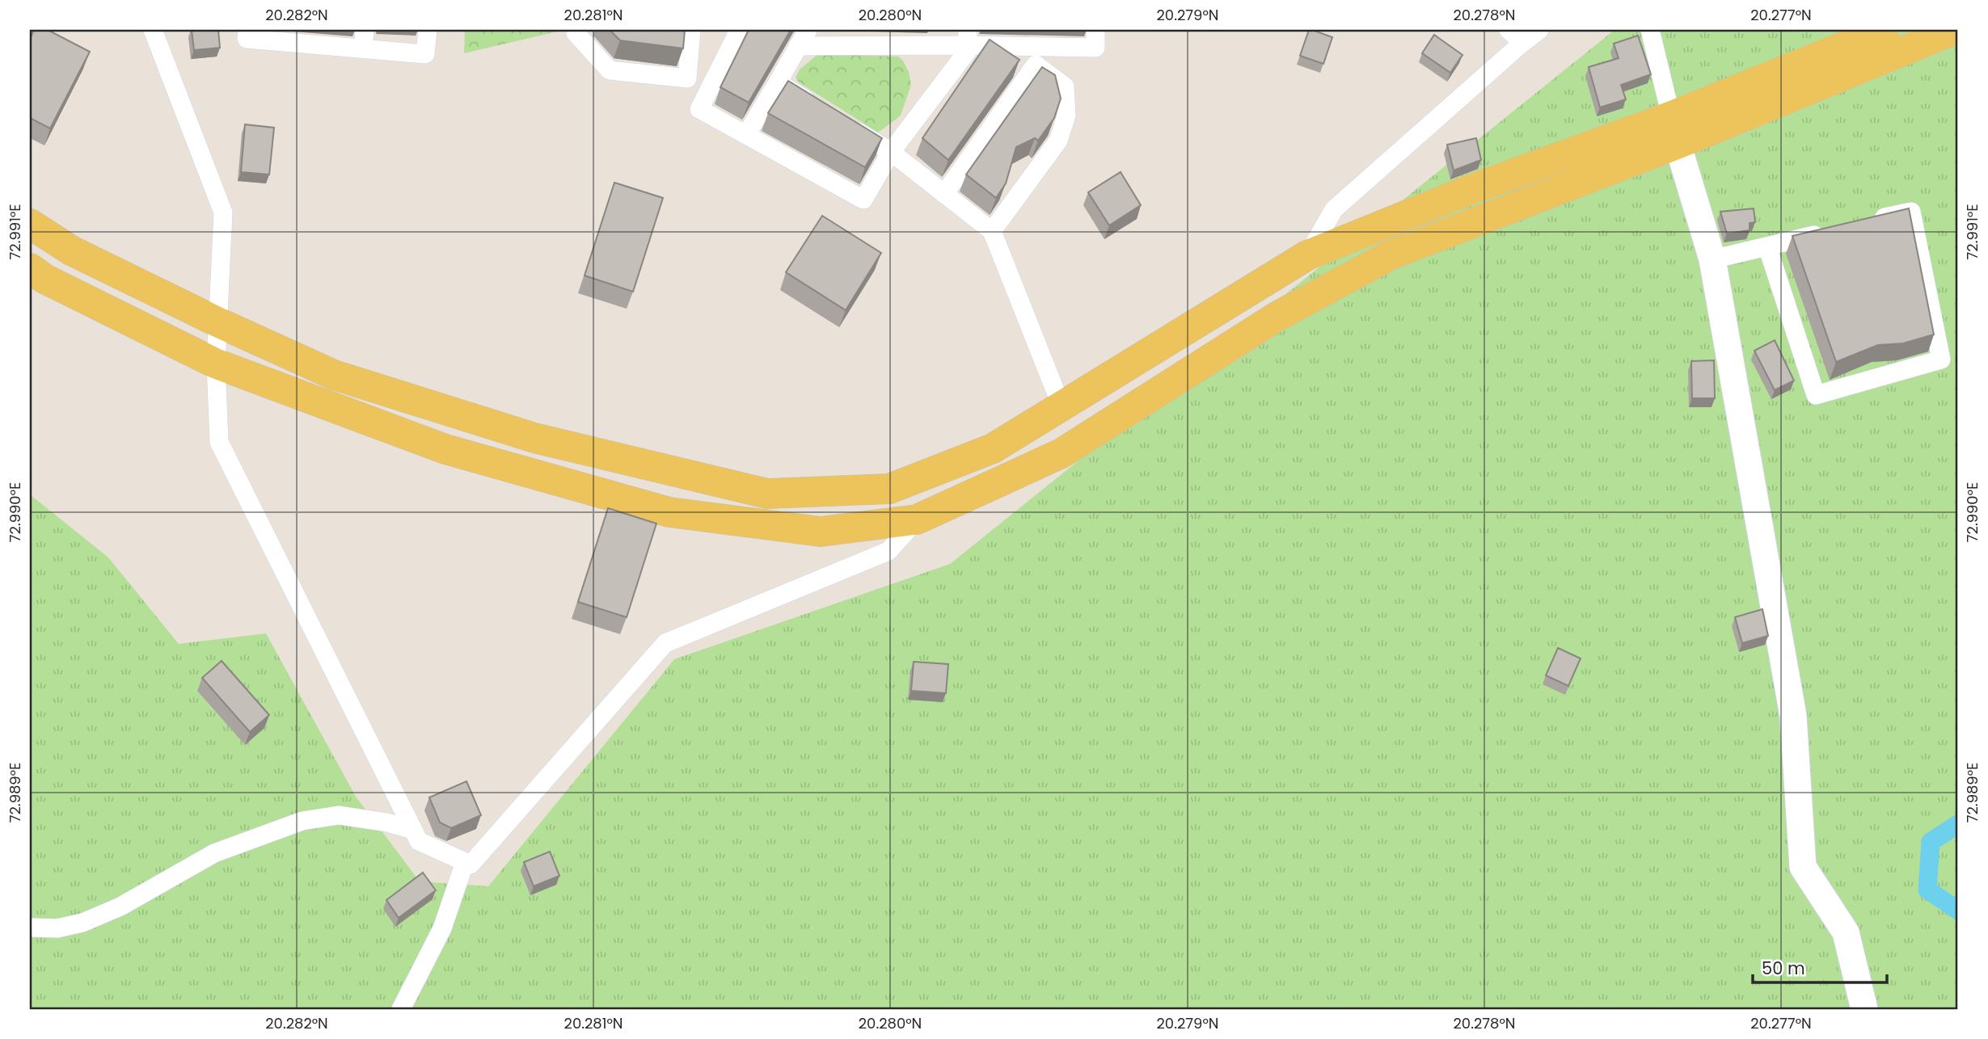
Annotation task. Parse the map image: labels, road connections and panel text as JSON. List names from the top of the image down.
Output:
{
  "scale_bar": "50 m",
  "coordinates": [
    "20.282°N",
    "20.281°N",
    "20.280°N",
    "20.279°N",
    "20.278°N",
    "20.277°N",
    "72.991°E",
    "72.990°E",
    "72.989°E"
  ]
}
